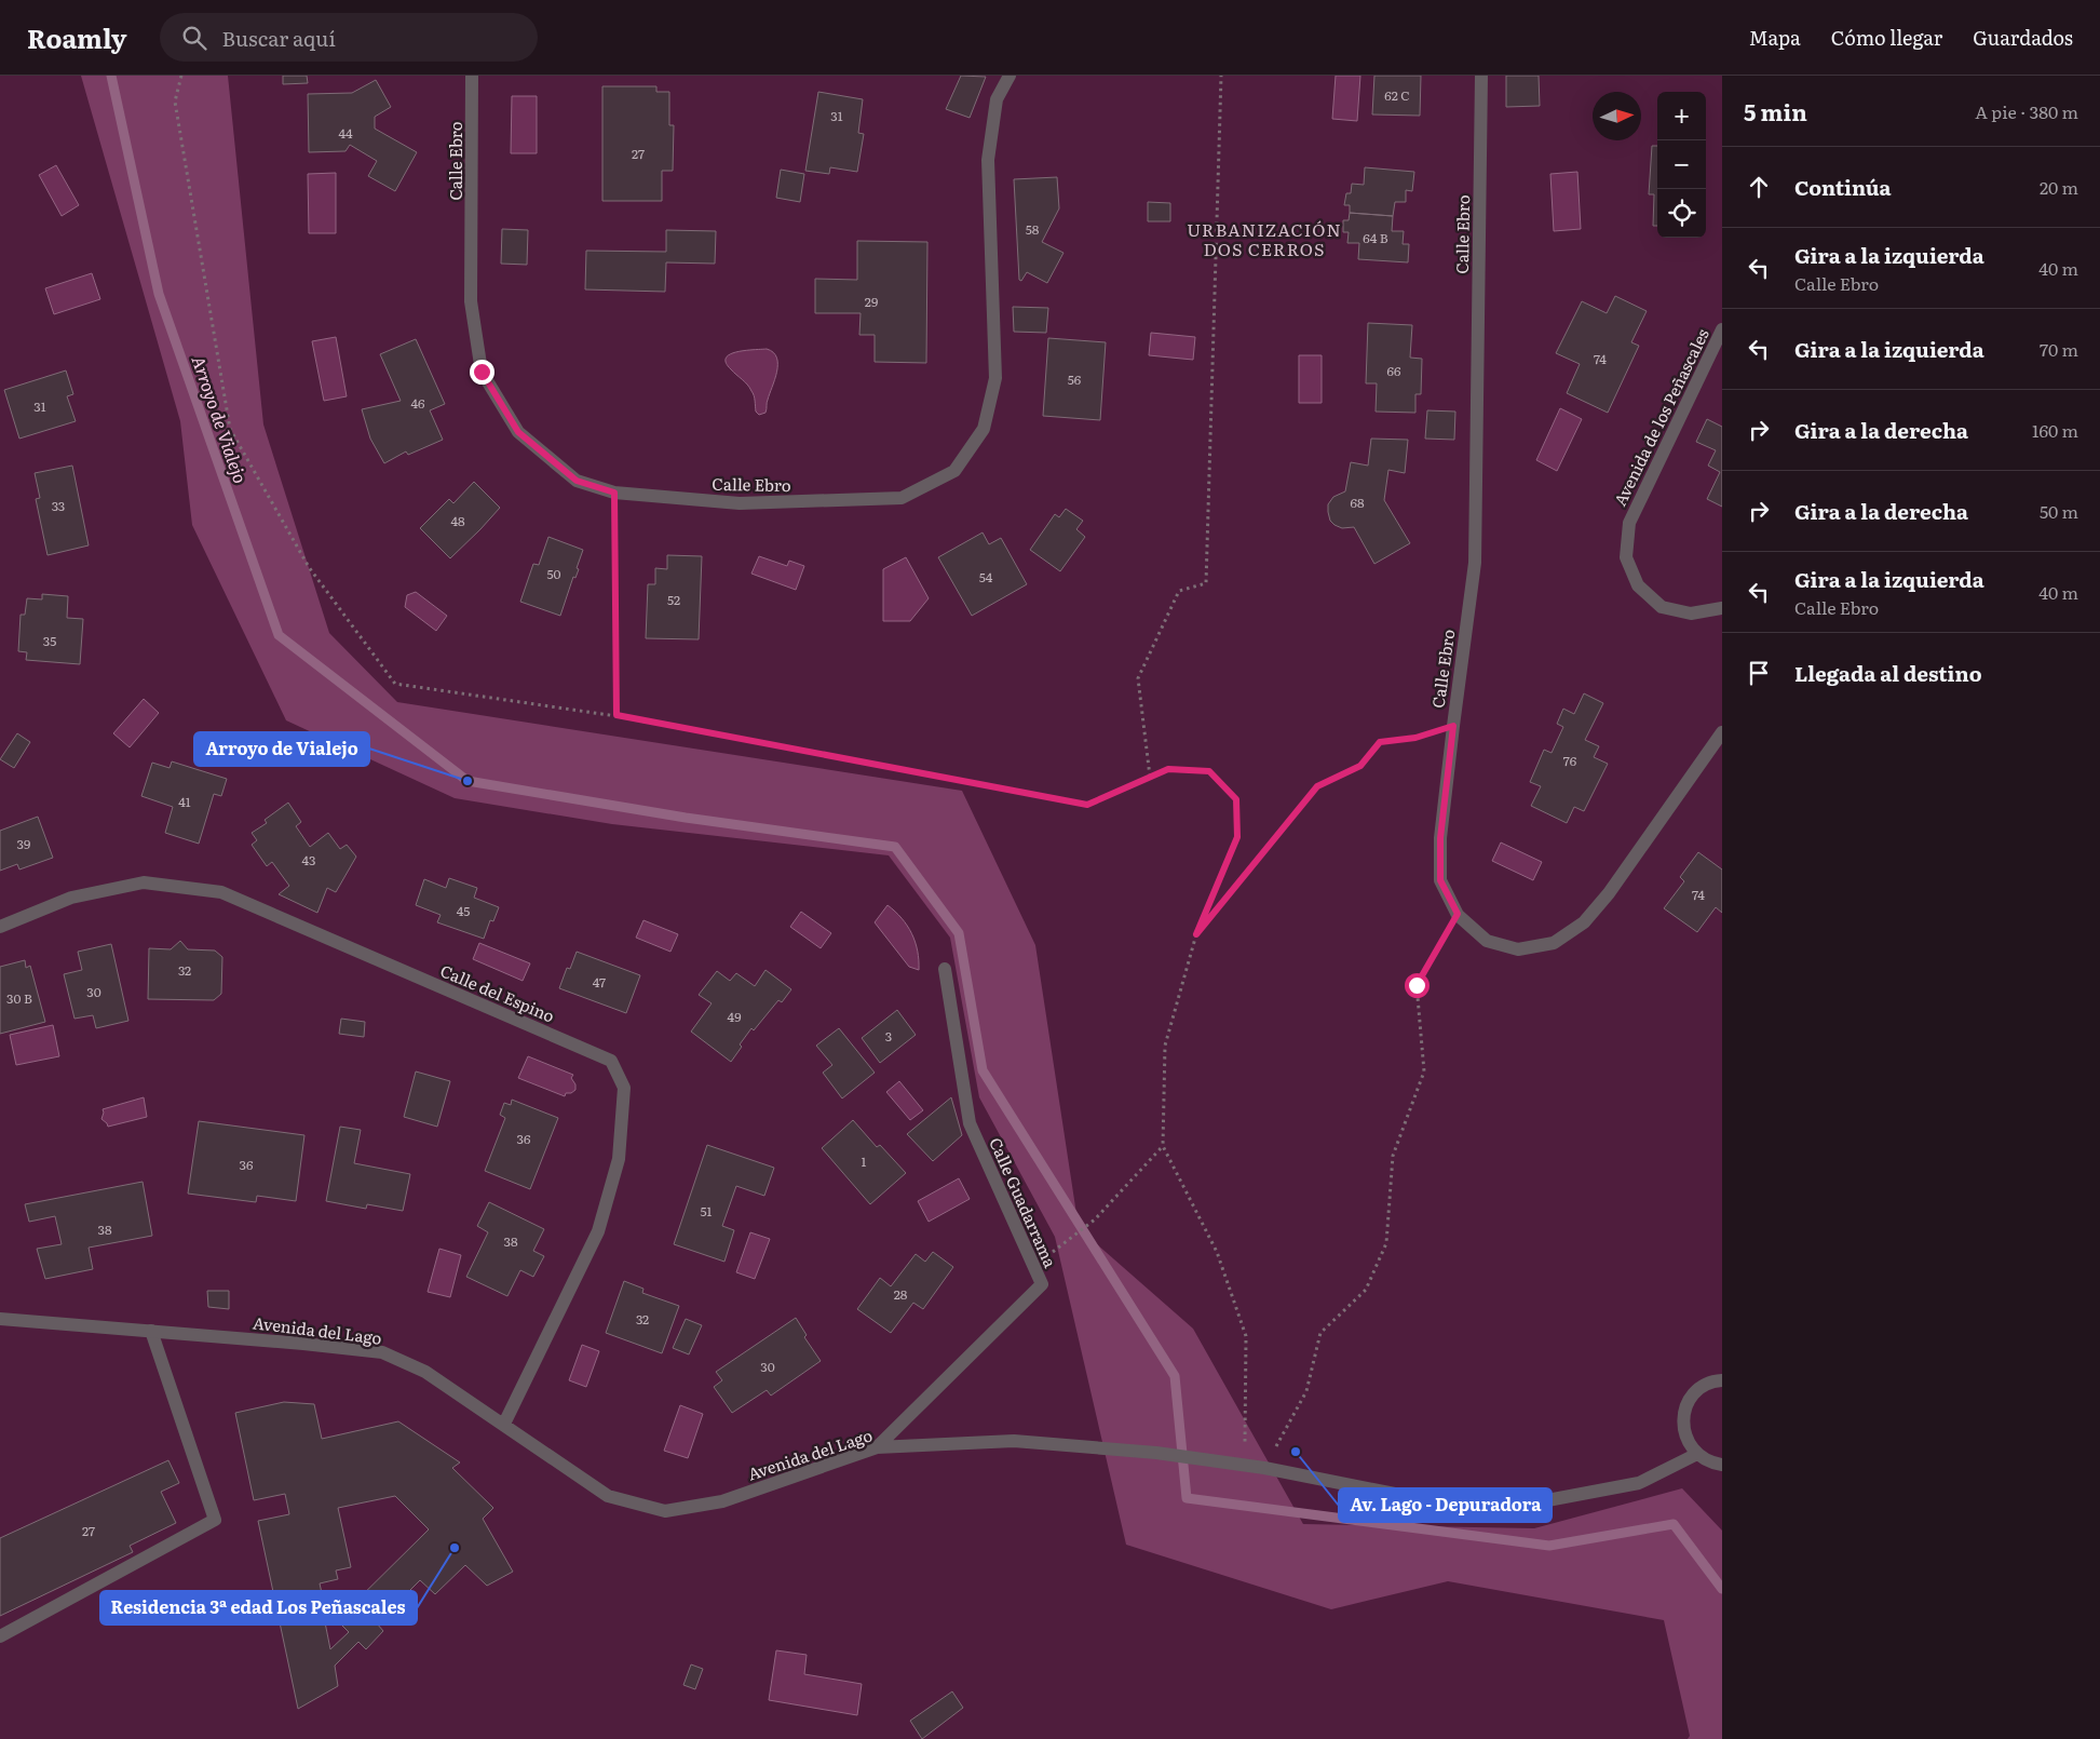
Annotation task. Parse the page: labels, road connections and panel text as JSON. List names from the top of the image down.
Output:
{
  "streets": {
    "street": [
      "Calle Ebro",
      "Avenida de los Peñascales",
      "Calle del Espino",
      "Calle Guadarrama",
      "Avenida del Lago"
    ]
  },
  "crossings": [
    ["Calle del Espino", "Avenida del Lago"],
    ["Calle Guadarrama", "Avenida del Lago"]
  ],
  "districts": ["URBANIZACIÓN DOS CERROS"],
  "water": ["Arroyo de Vialejo"],
  "places": ["Arroyo de Vialejo", "Av. Lago - Depuradora", "Residencia 3ª edad Los Peñascales"],
  "house_numbers": [
    "62 C",
    "31",
    "44",
    "27",
    "58",
    "64 B",
    "29",
    "74",
    "66",
    "56",
    "46",
    "31",
    "68",
    "33",
    "48",
    "50",
    "54",
    "52",
    "35",
    "76",
    "41",
    "39",
    "43",
    "74",
    "45",
    "32",
    "47",
    "30",
    "30 B",
    "49",
    "3",
    "36",
    "1",
    "36",
    "51",
    "38",
    "38",
    "28",
    "32",
    "30",
    "27"
  ],
  "north": "right",
  "page": {
    "header": "Roamly",
    "search": "Buscar aquí",
    "nav": ["Mapa", "Cómo llegar", "Guardados"],
    "heading": ["5 min", "A pie · 380 m"],
    "map_buttons": ["+", "−"],
    "list": [
      ["Continúa", "20 m"],
      ["Gira a la izquierda", "Calle Ebro", "40 m"],
      ["Gira a la izquierda", "70 m"],
      ["Gira a la derecha", "160 m"],
      ["Gira a la derecha", "50 m"],
      ["Gira a la izquierda", "Calle Ebro", "40 m"],
      "Llegada al destino"
    ]
  }
}
